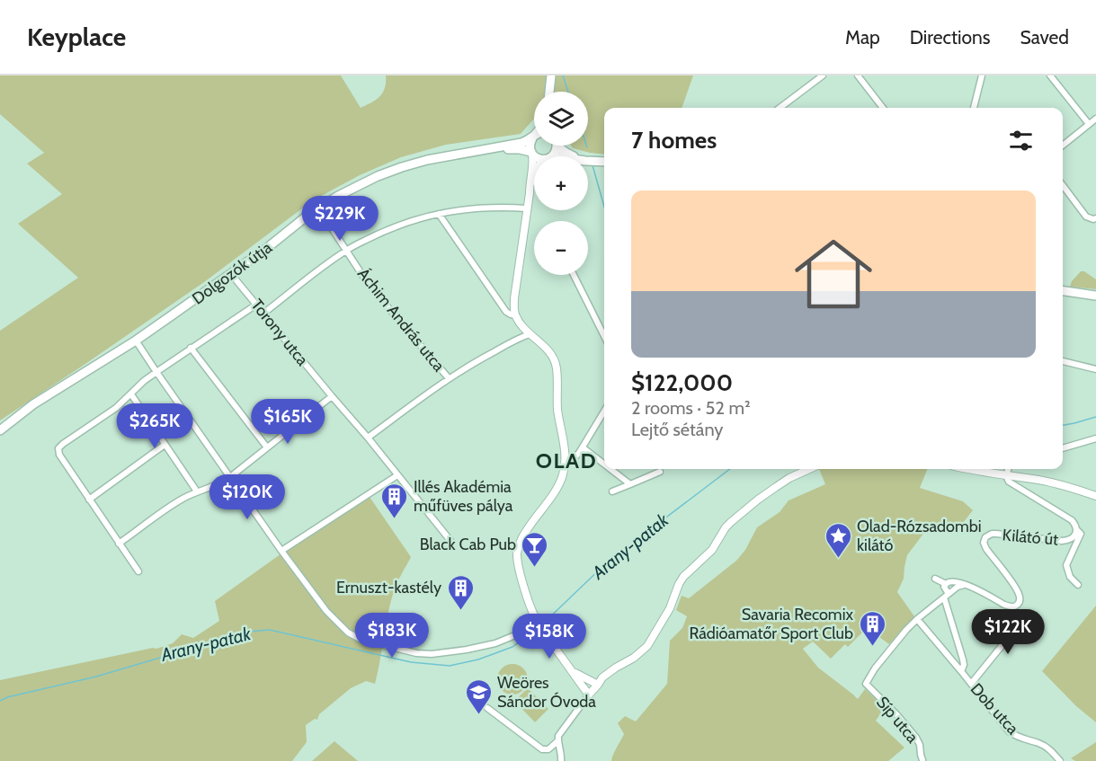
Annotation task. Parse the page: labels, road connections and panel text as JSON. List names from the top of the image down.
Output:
{
  "streets": {
    "main road": ["Dolgozók útja"],
    "street": [
      "Áchim András utca",
      "Torony utca",
      "Kilátó út",
      "Dob utca",
      "Síp utca"
    ]
  },
  "crossings": [
    ["Dolgozók útja", "Áchim András utca"],
    ["Dolgozók útja", "Torony utca"],
    ["Dob utca", "Síp utca"]
  ],
  "districts": ["OLAD"],
  "water": ["Arany-patak"],
  "places": {
    "building": ["Illés Akadémia műfüves pálya", "Ernuszt-kastély", "Savaria Recomix Rádióamatőr Sport Club"],
    "place": ["Olad-Rózsadombi kilátó"],
    "bar": ["Black Cab Pub"],
    "school or university": ["Weöres Sándor Óvoda"]
  },
  "page": {
    "header": "Keyplace",
    "nav": ["Map", "Directions", "Saved"],
    "map_buttons": ["+", "−"],
    "heading": "7 homes",
    "list": [
      {
        "name": "$122,000",
        "note": "2 rooms · 52 m² · Lejtő sétány"
      }
    ],
    "price": [
      "$229K",
      "$165K",
      "$265K",
      "$120K",
      "$122K",
      "$183K",
      "$158K"
    ]
  }
}
